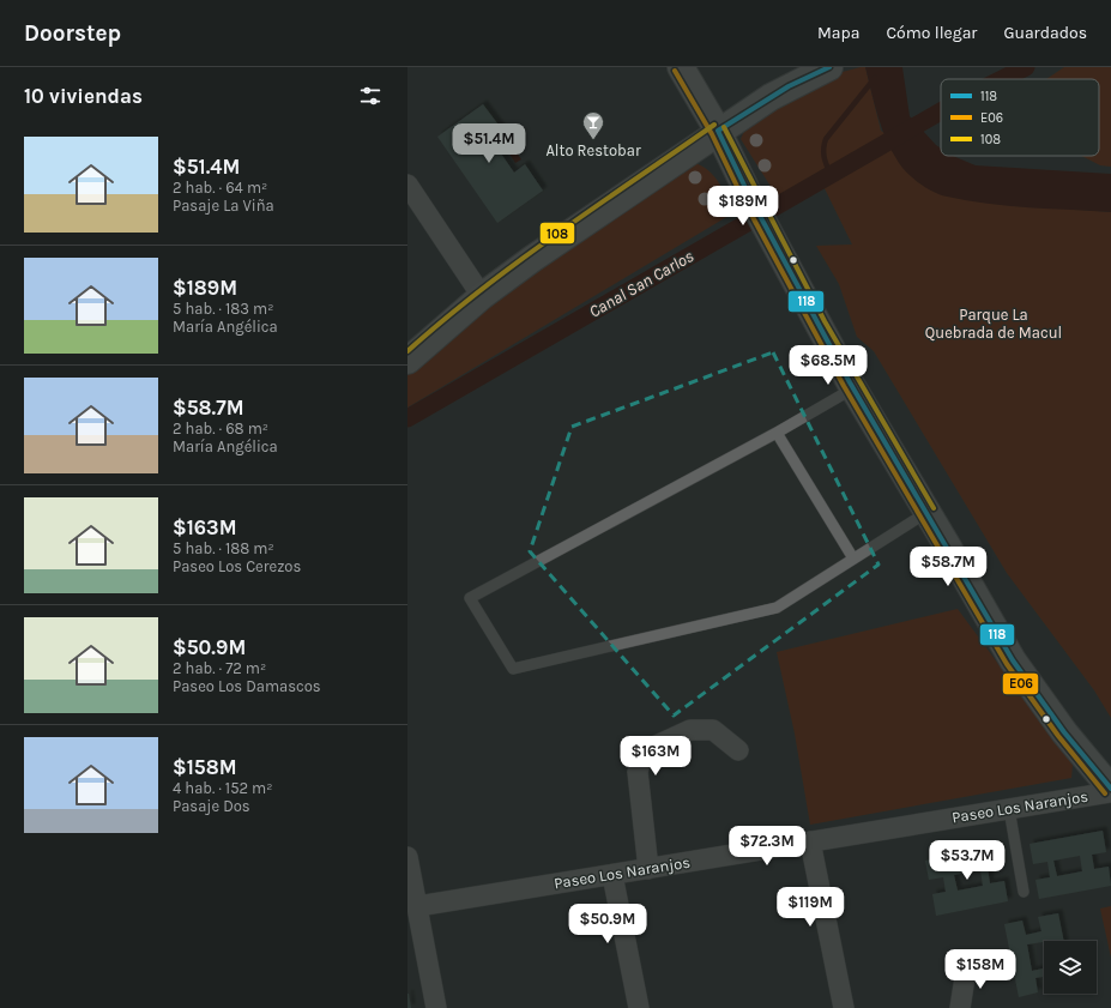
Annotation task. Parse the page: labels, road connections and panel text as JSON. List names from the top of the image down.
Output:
{
  "streets": {
    "street": ["Paseo Los Naranjos"]
  },
  "water": ["Canal San Carlos"],
  "parks": ["Parque La Quebrada de Macul"],
  "places": {
    "bar": ["Alto Restobar"]
  },
  "lines": ["transit line 118", "transit line E06", "transit line 108"],
  "legend": ["118", "E06", "108"],
  "page": {
    "header": "Doorstep",
    "nav": ["Mapa", "Cómo llegar", "Guardados"],
    "heading": "10 viviendas",
    "price": [
      "$51.4M",
      "$189M",
      "$68.5M",
      "$58.7M",
      "$163M",
      "$72.3M",
      "$53.7M",
      "$119M",
      "$50.9M",
      "$158M"
    ],
    "list": [
      {
        "name": "$51.4M",
        "note": "2 hab. · 64 m² · Pasaje La Viña"
      },
      {
        "name": "$189M",
        "note": "5 hab. · 183 m² · María Angélica"
      },
      {
        "name": "$58.7M",
        "note": "2 hab. · 68 m² · María Angélica"
      },
      {
        "name": "$163M",
        "note": "5 hab. · 188 m² · Paseo Los Cerezos"
      },
      {
        "name": "$50.9M",
        "note": "2 hab. · 72 m² · Paseo Los Damascos"
      },
      {
        "name": "$158M",
        "note": "4 hab. · 152 m² · Pasaje Dos"
      }
    ]
  }
}
